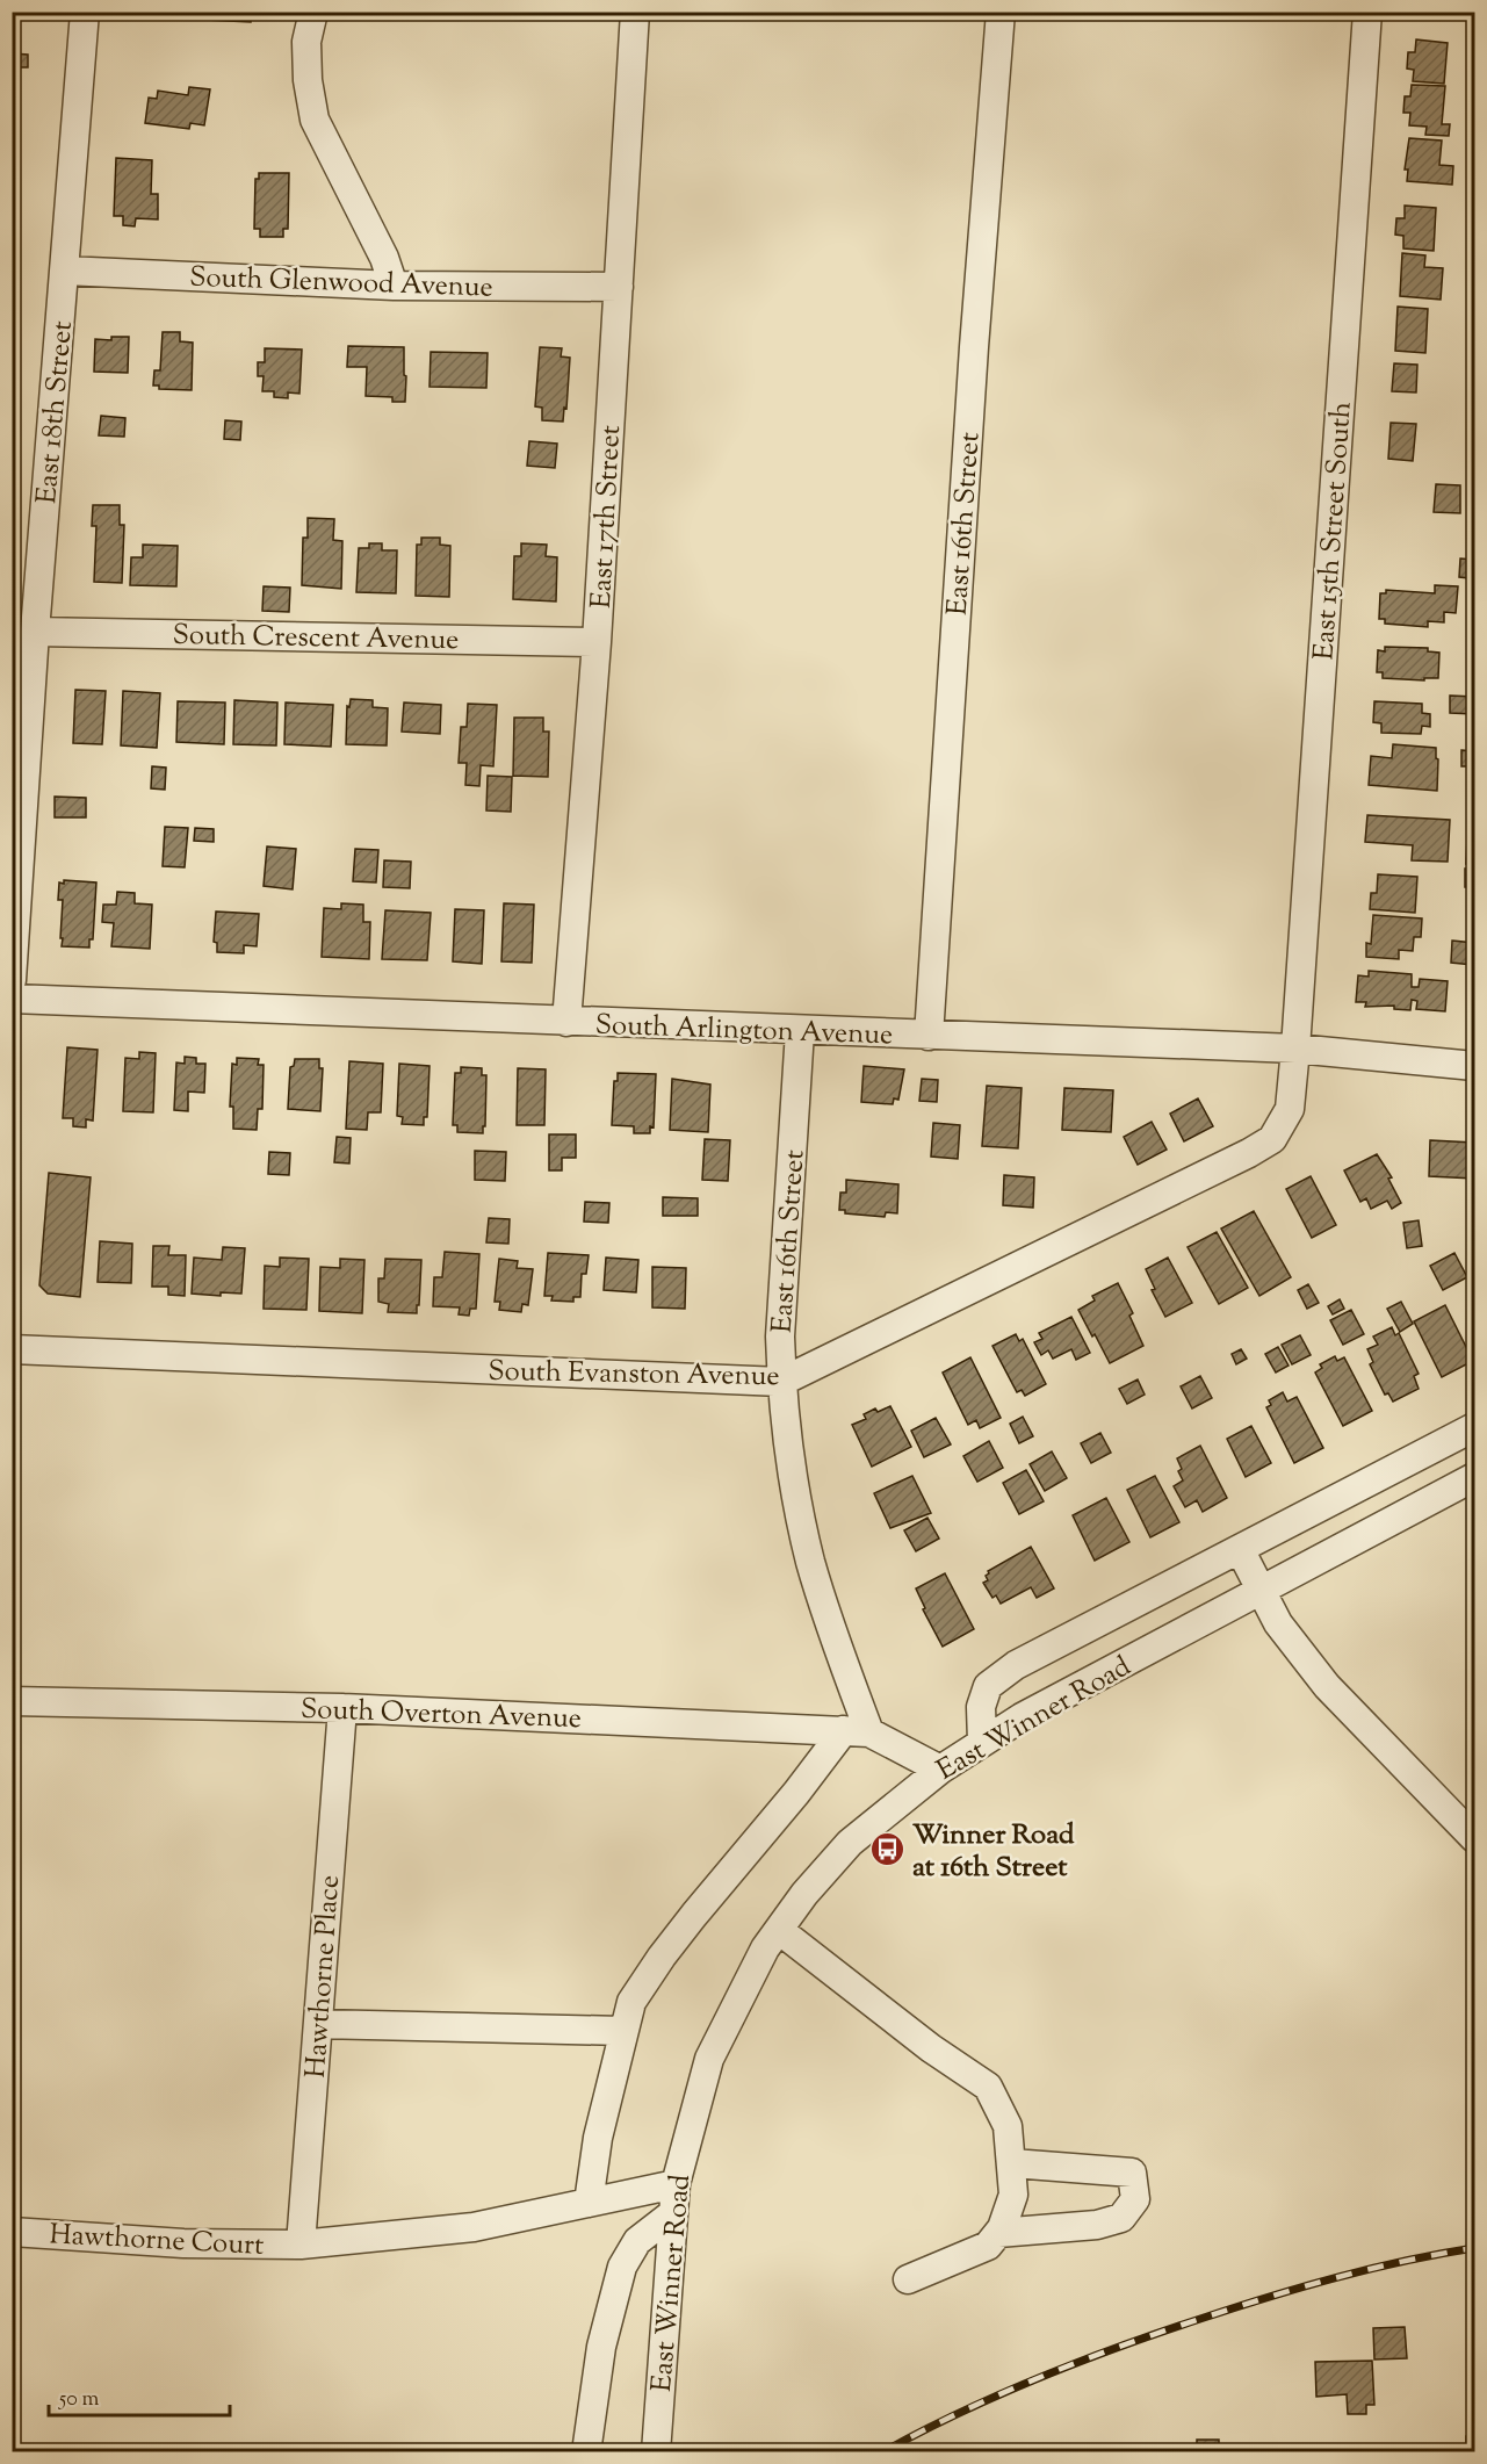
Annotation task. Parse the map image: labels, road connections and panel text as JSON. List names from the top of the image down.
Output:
{
  "streets": {
    "street": [
      "South Glenwood Avenue",
      "East 18th Street",
      "East 17th Street",
      "East 16th Street",
      "East 15th Street South",
      "South Crescent Avenue",
      "South Arlington Avenue",
      "South Evanston Avenue",
      "South Overton Avenue",
      "East Winner Road",
      "Hawthorne Place",
      "Hawthorne Court"
    ]
  },
  "crossings": [
    ["South Glenwood Avenue", "East 18th Street"],
    ["South Glenwood Avenue", "East 17th Street"],
    ["East 18th Street", "South Crescent Avenue"],
    ["East 17th Street", "South Crescent Avenue"],
    ["East 17th Street", "South Arlington Avenue"],
    ["East 16th Street", "South Arlington Avenue"],
    ["East 16th Street", "South Evanston Avenue"],
    ["East 16th Street", "South Overton Avenue"],
    ["East 15th Street South", "South Arlington Avenue"],
    ["East 15th Street South", "South Evanston Avenue"],
    ["South Arlington Avenue", "South Evanston Avenue"],
    ["South Overton Avenue", "Hawthorne Place"],
    ["East Winner Road", "Hawthorne Court"],
    ["Hawthorne Place", "Hawthorne Court"]
  ],
  "places": {
    "bus stop": ["Winner Road at 16th Street"]
  },
  "scale_bar": "50 m"
}
